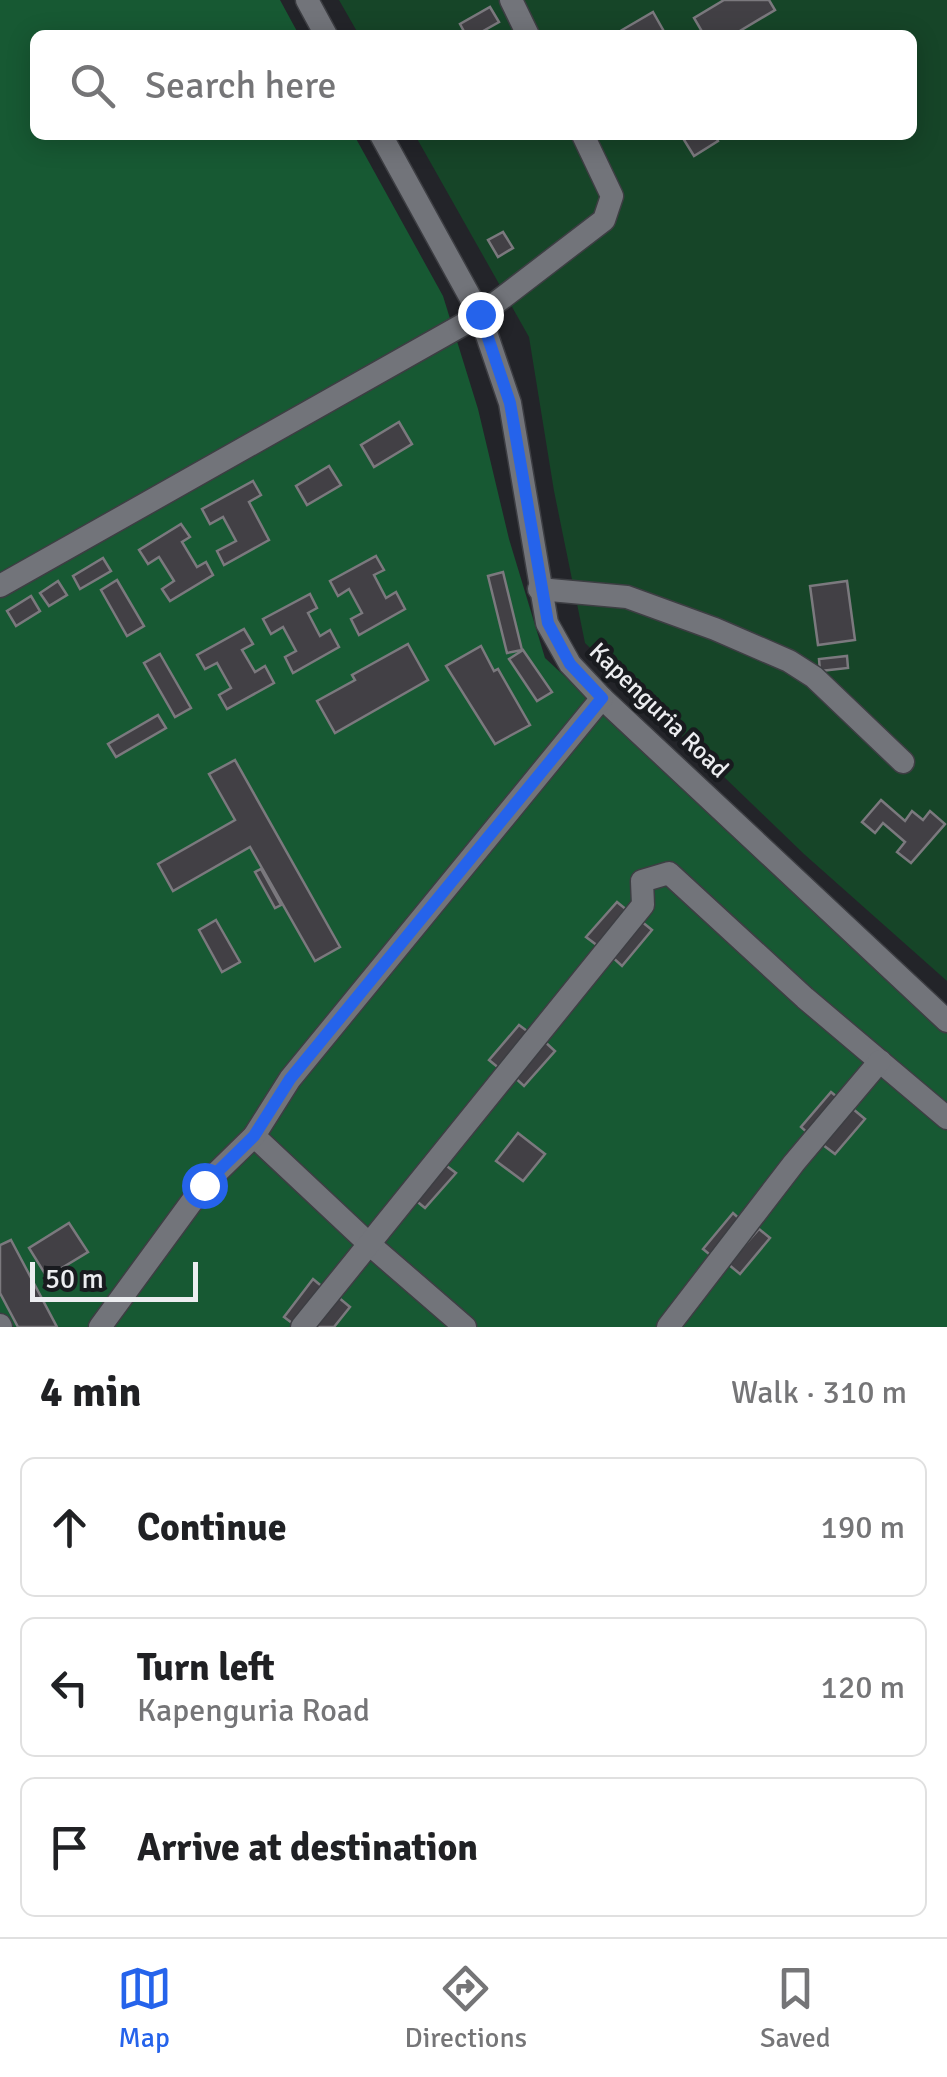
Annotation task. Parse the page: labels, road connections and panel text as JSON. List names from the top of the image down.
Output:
{
  "streets": {
    "street": ["Kapenguria Road"]
  },
  "scale_bar": "50 m",
  "page": {
    "search": "Search here",
    "scale": "50 m",
    "heading": ["4 min", "Walk · 310 m"],
    "list": [
      ["Continue", "190 m"],
      ["Turn left", "Kapenguria Road", "120 m"],
      "Arrive at destination"
    ],
    "nav": ["Map", "Directions", "Saved"]
  }
}
